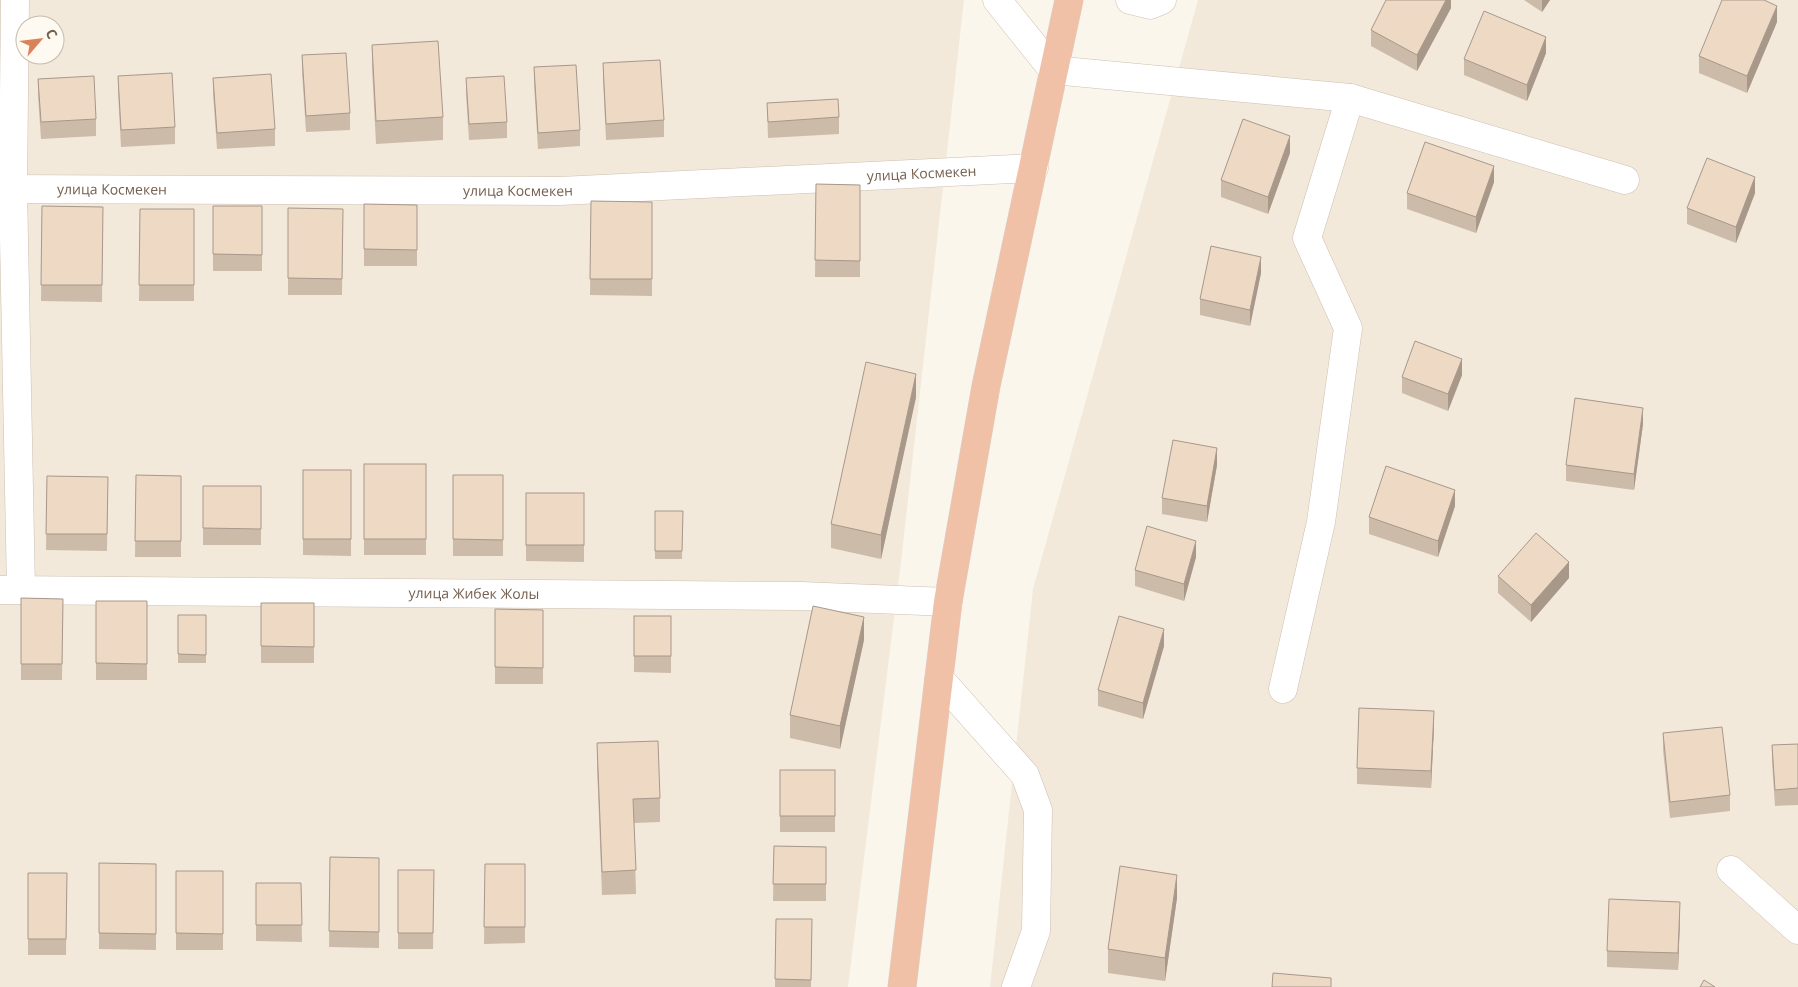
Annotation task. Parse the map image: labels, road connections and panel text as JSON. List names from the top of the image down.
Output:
{
  "streets": {
    "street": ["улица Космекен", "улица Жибек Жолы"]
  },
  "north": "top right"
}
